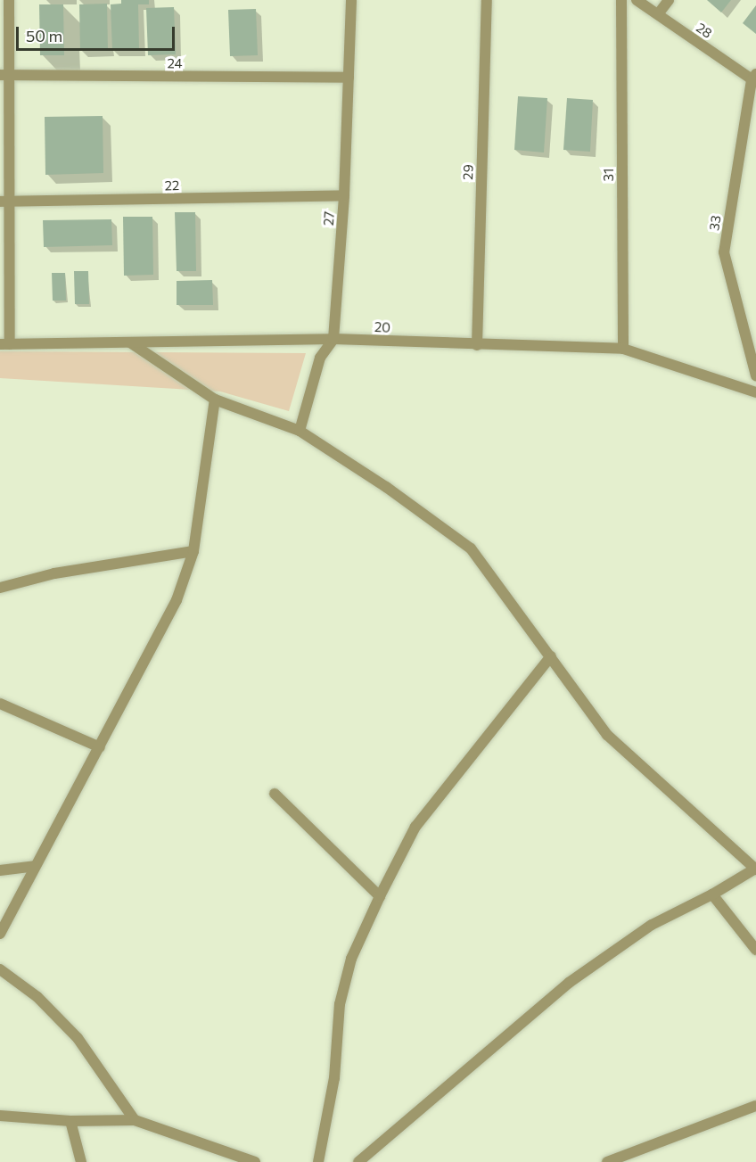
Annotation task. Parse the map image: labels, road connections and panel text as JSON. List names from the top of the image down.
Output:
{
  "streets": {
    "street": [
      "28",
      "24",
      "29",
      "31",
      "22",
      "27",
      "33",
      "20"
    ]
  },
  "crossings": [
    ["28", "33"],
    ["24", "27"],
    ["29", "20"],
    ["31", "20"],
    ["22", "27"],
    ["27", "20"]
  ],
  "scale_bar": "50 m"
}
